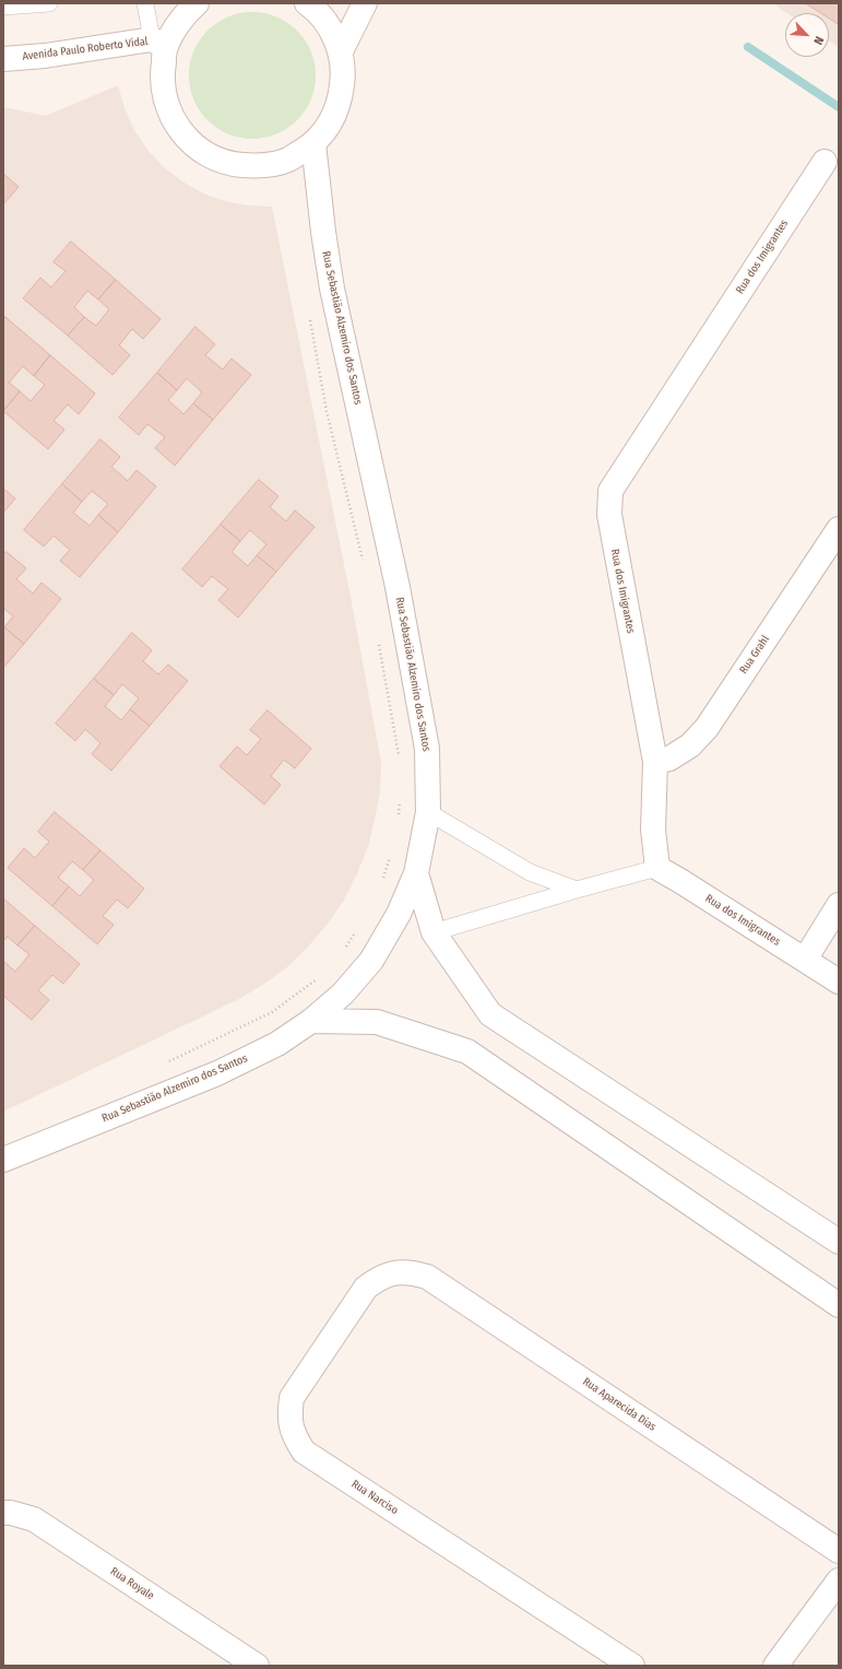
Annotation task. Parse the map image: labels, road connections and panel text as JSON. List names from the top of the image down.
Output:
{
  "streets": {
    "street": [
      "Avenida Paulo Roberto Vidal",
      "Rua dos Imigrantes",
      "Rua Sebastião Alzemiro dos Santos",
      "Rua Grahl",
      "Rua Aparecida Dias",
      "Rua Narciso",
      "Rua Royale"
    ]
  },
  "crossings": [
    ["Rua dos Imigrantes", "Rua Grahl"],
    ["Rua Aparecida Dias", "Rua Narciso"]
  ],
  "north": "bottom right"
}
